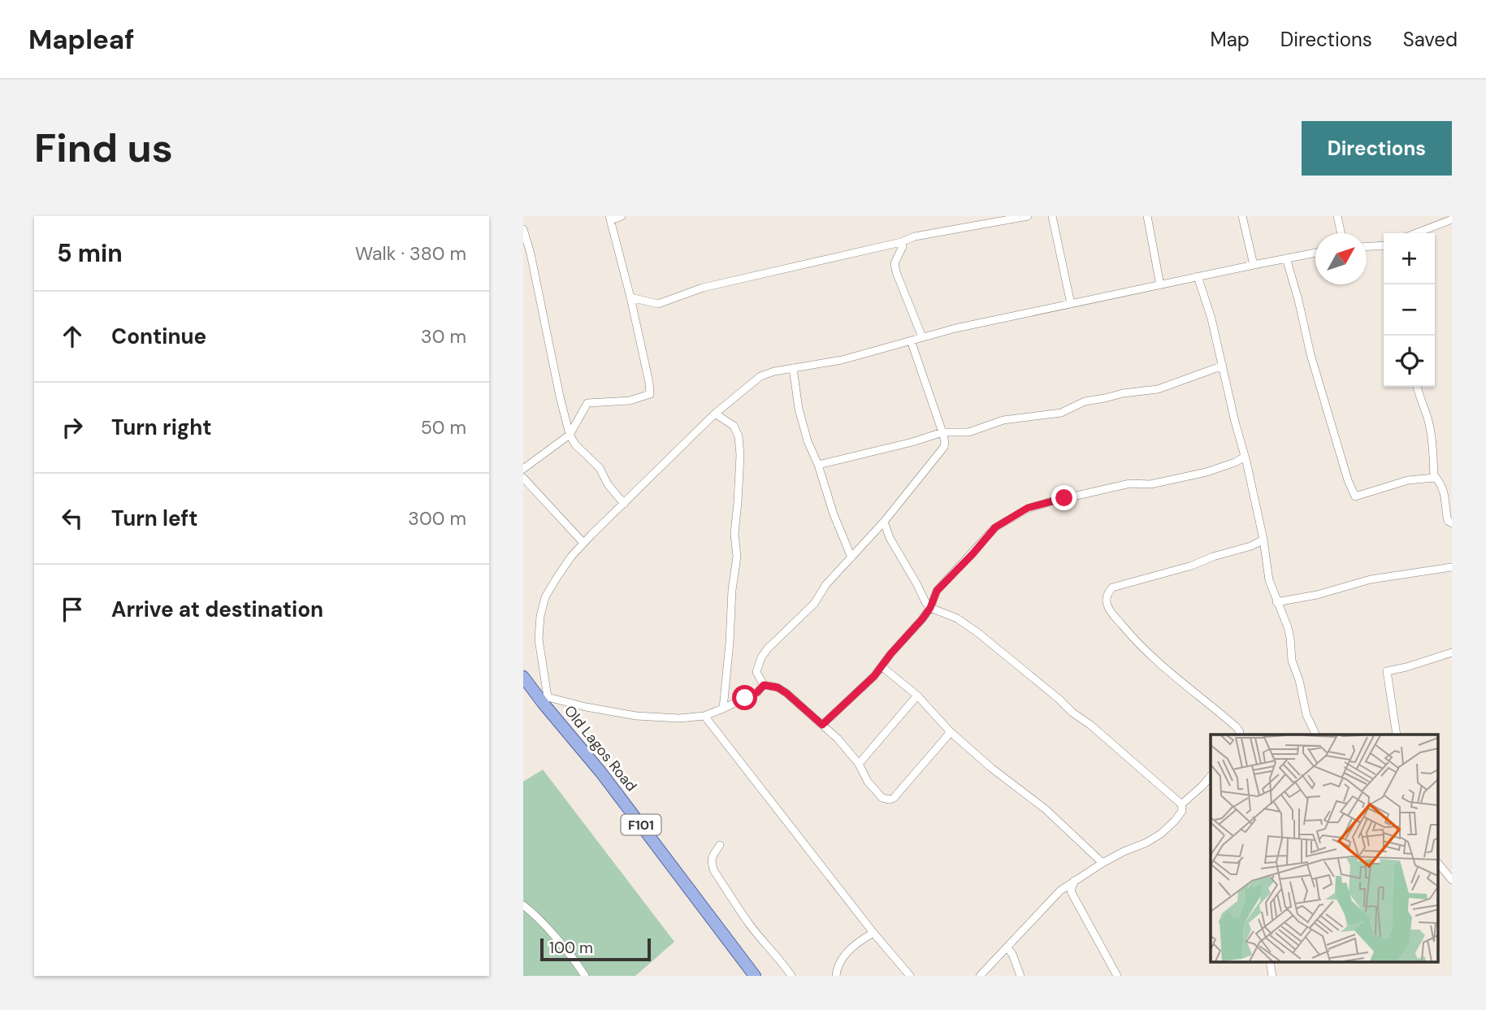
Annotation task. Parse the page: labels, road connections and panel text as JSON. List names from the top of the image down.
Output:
{
  "streets": {
    "main road": ["Old Lagos Road", "F101"]
  },
  "scale_bar": "100 m",
  "north": "top right",
  "page": {
    "header": "Mapleaf",
    "nav": ["Map", "Directions", "Saved"],
    "buttons": "Directions",
    "title": "Find us",
    "heading": ["5 min", "Walk · 380 m"],
    "map_buttons": ["+", "−"],
    "list": [
      ["Continue", "30 m"],
      ["Turn right", "50 m"],
      ["Turn left", "300 m"],
      "Arrive at destination"
    ],
    "scale": "100 m"
  }
}
